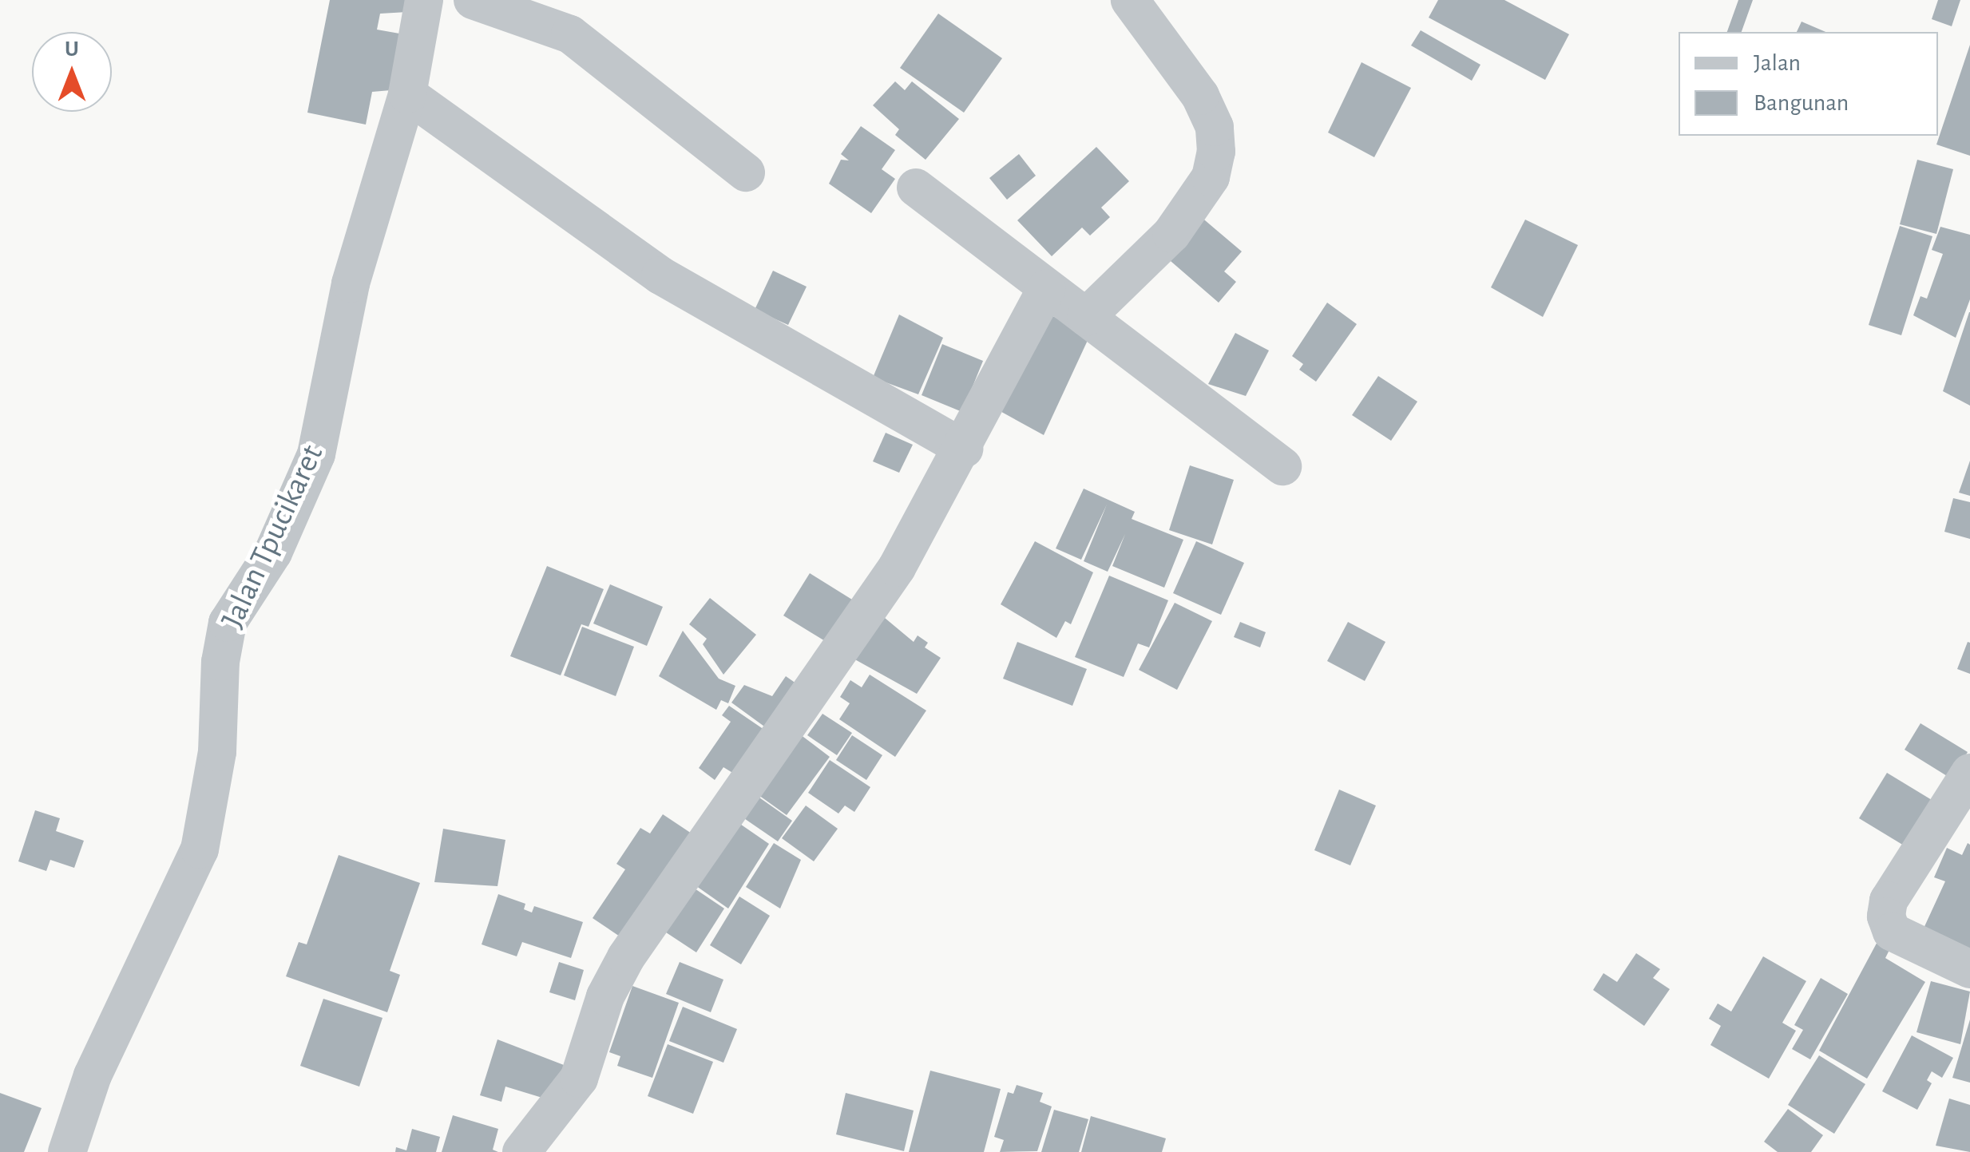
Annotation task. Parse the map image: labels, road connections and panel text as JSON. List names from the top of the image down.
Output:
{
  "streets": {
    "street": ["Jalan Tpucikaret"]
  },
  "legend": ["Jalan", "Bangunan"],
  "north": "top"
}
